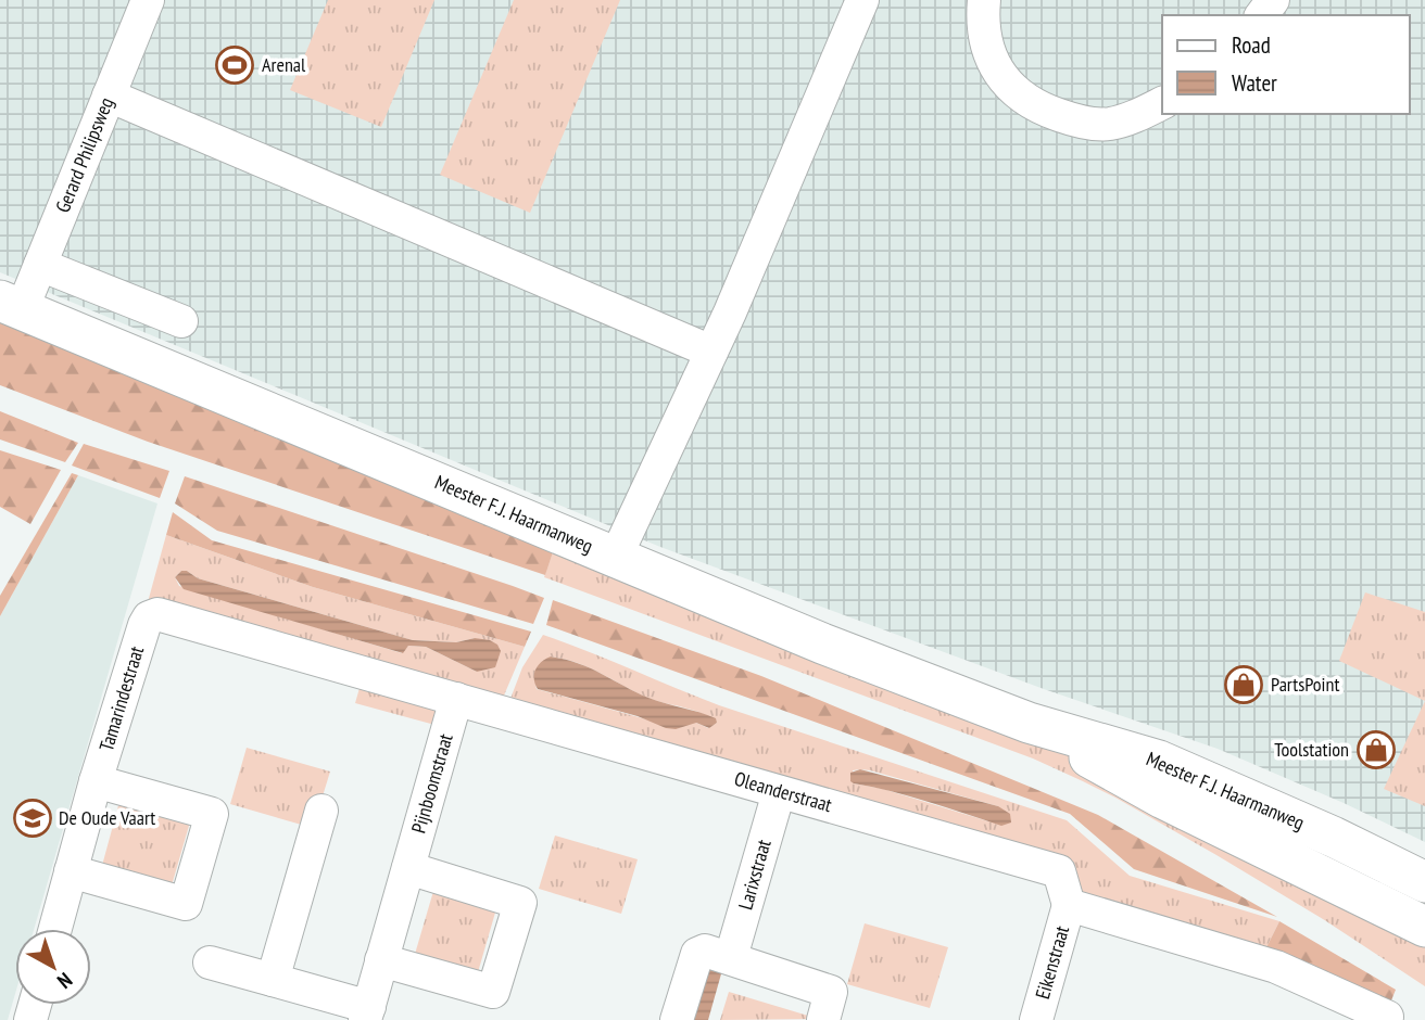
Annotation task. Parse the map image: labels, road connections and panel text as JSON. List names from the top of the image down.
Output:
{
  "streets": {
    "main road": ["Meester F.J. Haarmanweg"],
    "street": [
      "Gerard Philipsweg",
      "Tamarindestraat",
      "Pijnboomstraat",
      "Oleanderstraat",
      "Larixstraat",
      "Eikenstraat"
    ]
  },
  "crossings": [
    ["Gerard Philipsweg", "Meester F.J. Haarmanweg"],
    ["Tamarindestraat", "Oleanderstraat"],
    ["Pijnboomstraat", "Oleanderstraat"],
    ["Oleanderstraat", "Larixstraat"],
    ["Oleanderstraat", "Eikenstraat"]
  ],
  "places": {
    "sports": ["Arenal"],
    "shop": ["PartsPoint", "Toolstation"],
    "school or university": ["De Oude Vaart"]
  },
  "legend": ["Road", "Water"],
  "north": "bottom right"
}
